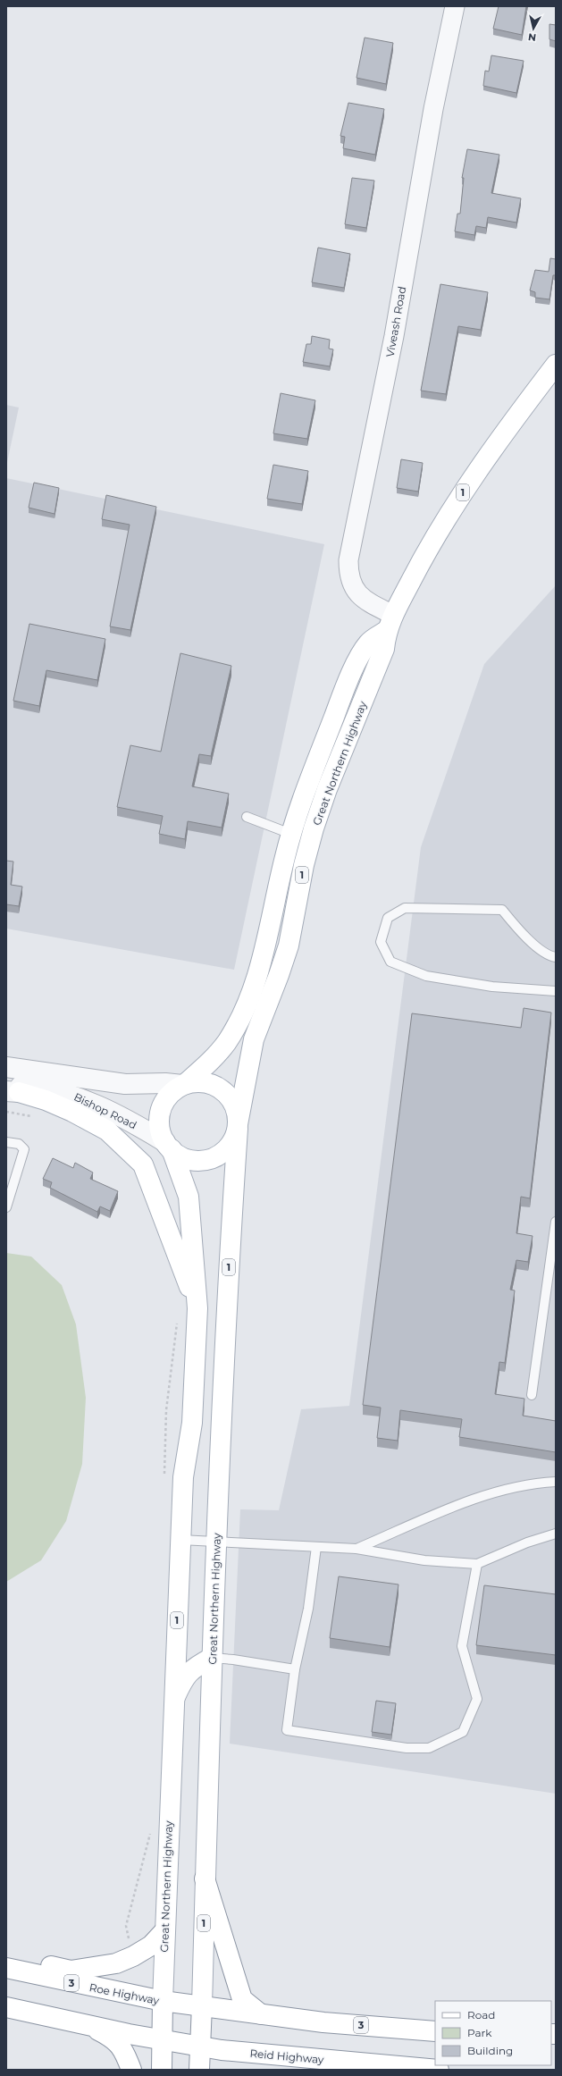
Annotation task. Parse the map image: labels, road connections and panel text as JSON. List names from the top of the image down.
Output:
{
  "streets": {
    "main road": [
      "1",
      "Great Northern Highway",
      "3",
      "Roe Highway",
      "Reid Highway"
    ],
    "street": ["Viveash Road", "Bishop Road"]
  },
  "crossings": [
    ["Viveash Road", "Great Northern Highway"],
    ["1", "Great Northern Highway"],
    ["1", "Bishop Road"],
    ["Great Northern Highway", "Bishop Road"],
    ["Great Northern Highway", "3"],
    ["Great Northern Highway", "Roe Highway"],
    ["Great Northern Highway", "Reid Highway"],
    ["3", "Roe Highway"]
  ],
  "legend": ["Road", "Park", "Building"],
  "north": "bottom"
}
